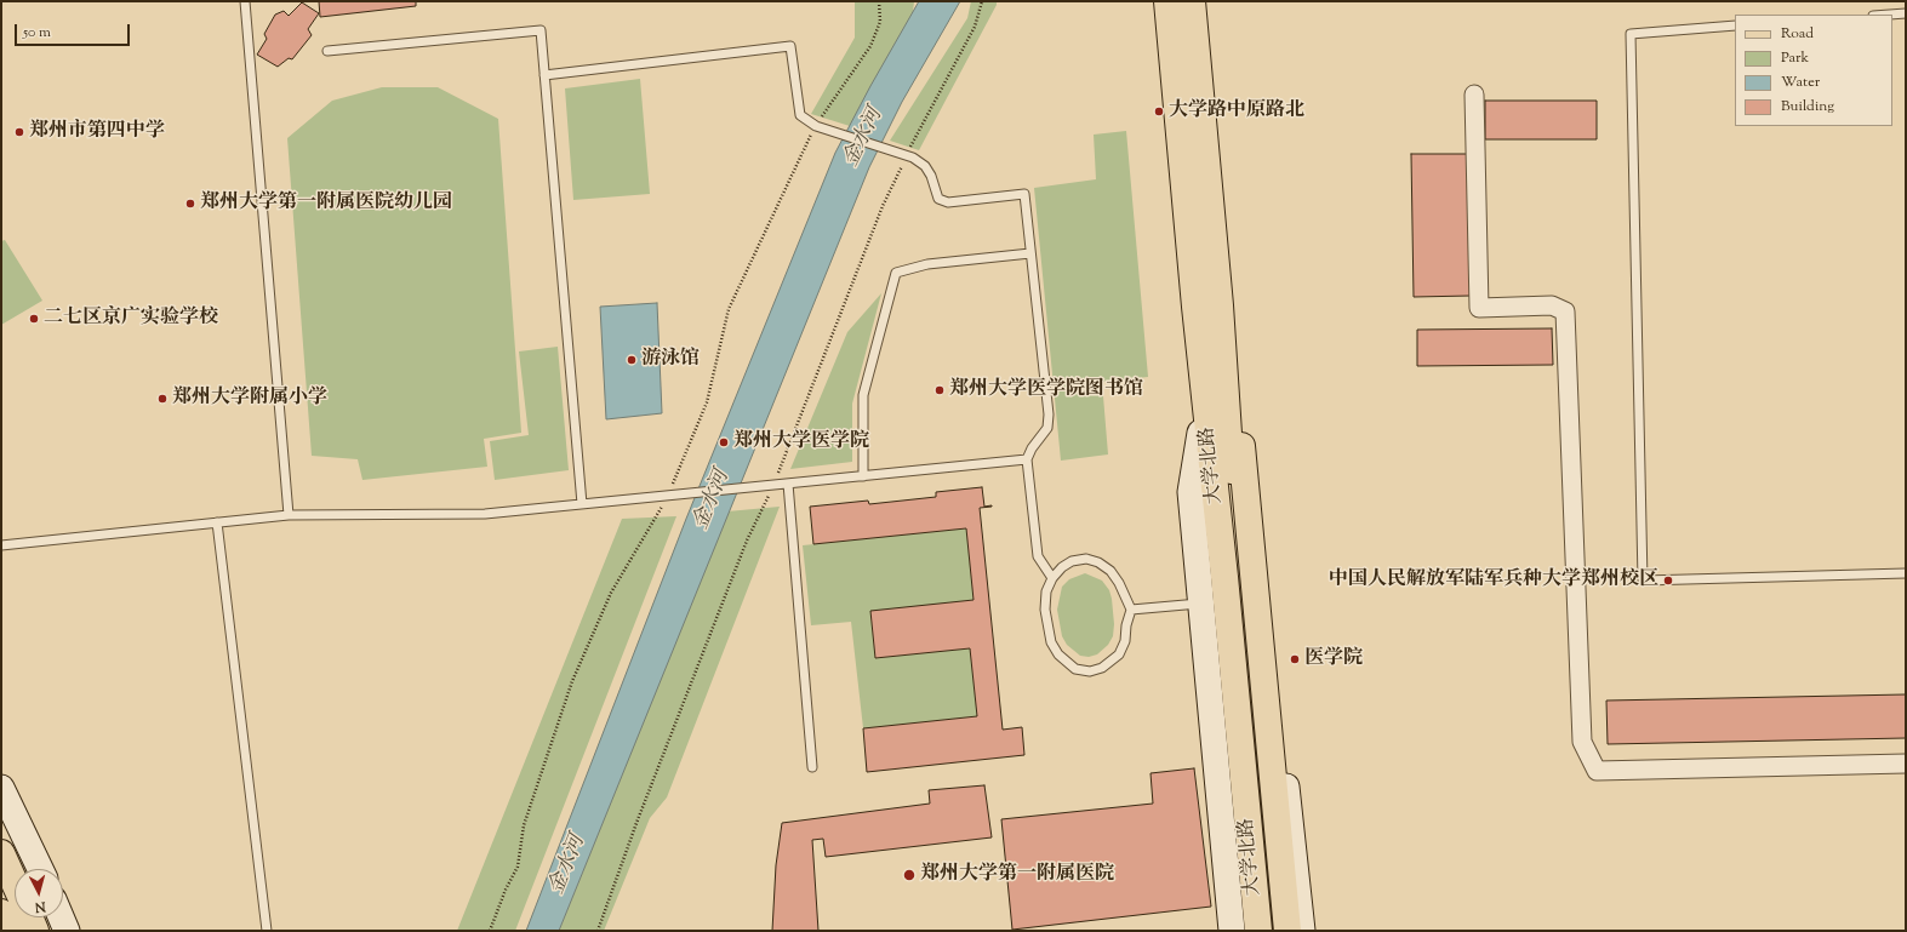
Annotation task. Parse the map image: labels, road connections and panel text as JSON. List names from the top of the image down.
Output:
{
  "streets": {
    "main road": ["大学北路"]
  },
  "water": ["金水河"],
  "places": [
    "大学路中原路北",
    "郑州市第四中学",
    "郑州大学第一附属医院幼儿园",
    "二七区京广实验学校",
    "游泳馆",
    "郑州大学医学院图书馆",
    "郑州大学附属小学",
    "郑州大学医学院",
    "中国人民解放军陆军兵种大学郑州校区",
    "医学院",
    "郑州大学第一附属医院"
  ],
  "legend": [
    "Road",
    "Park",
    "Water",
    "Building"
  ],
  "scale_bar": "50 m",
  "north": "bottom"
}
